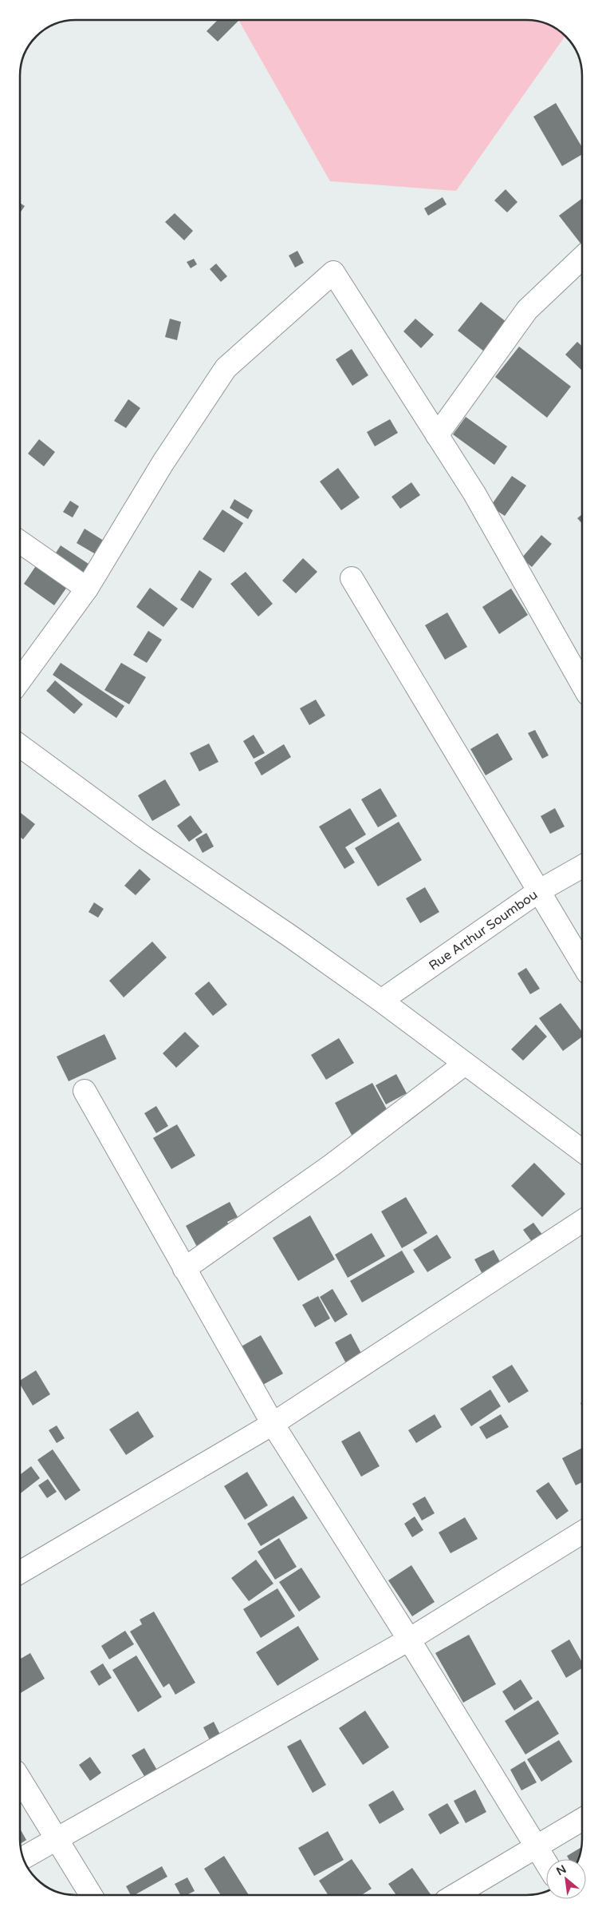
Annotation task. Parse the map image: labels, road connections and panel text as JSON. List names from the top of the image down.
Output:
{
  "streets": {
    "street": ["Rue Arthur Soumbou"]
  },
  "north": "top left"
}
